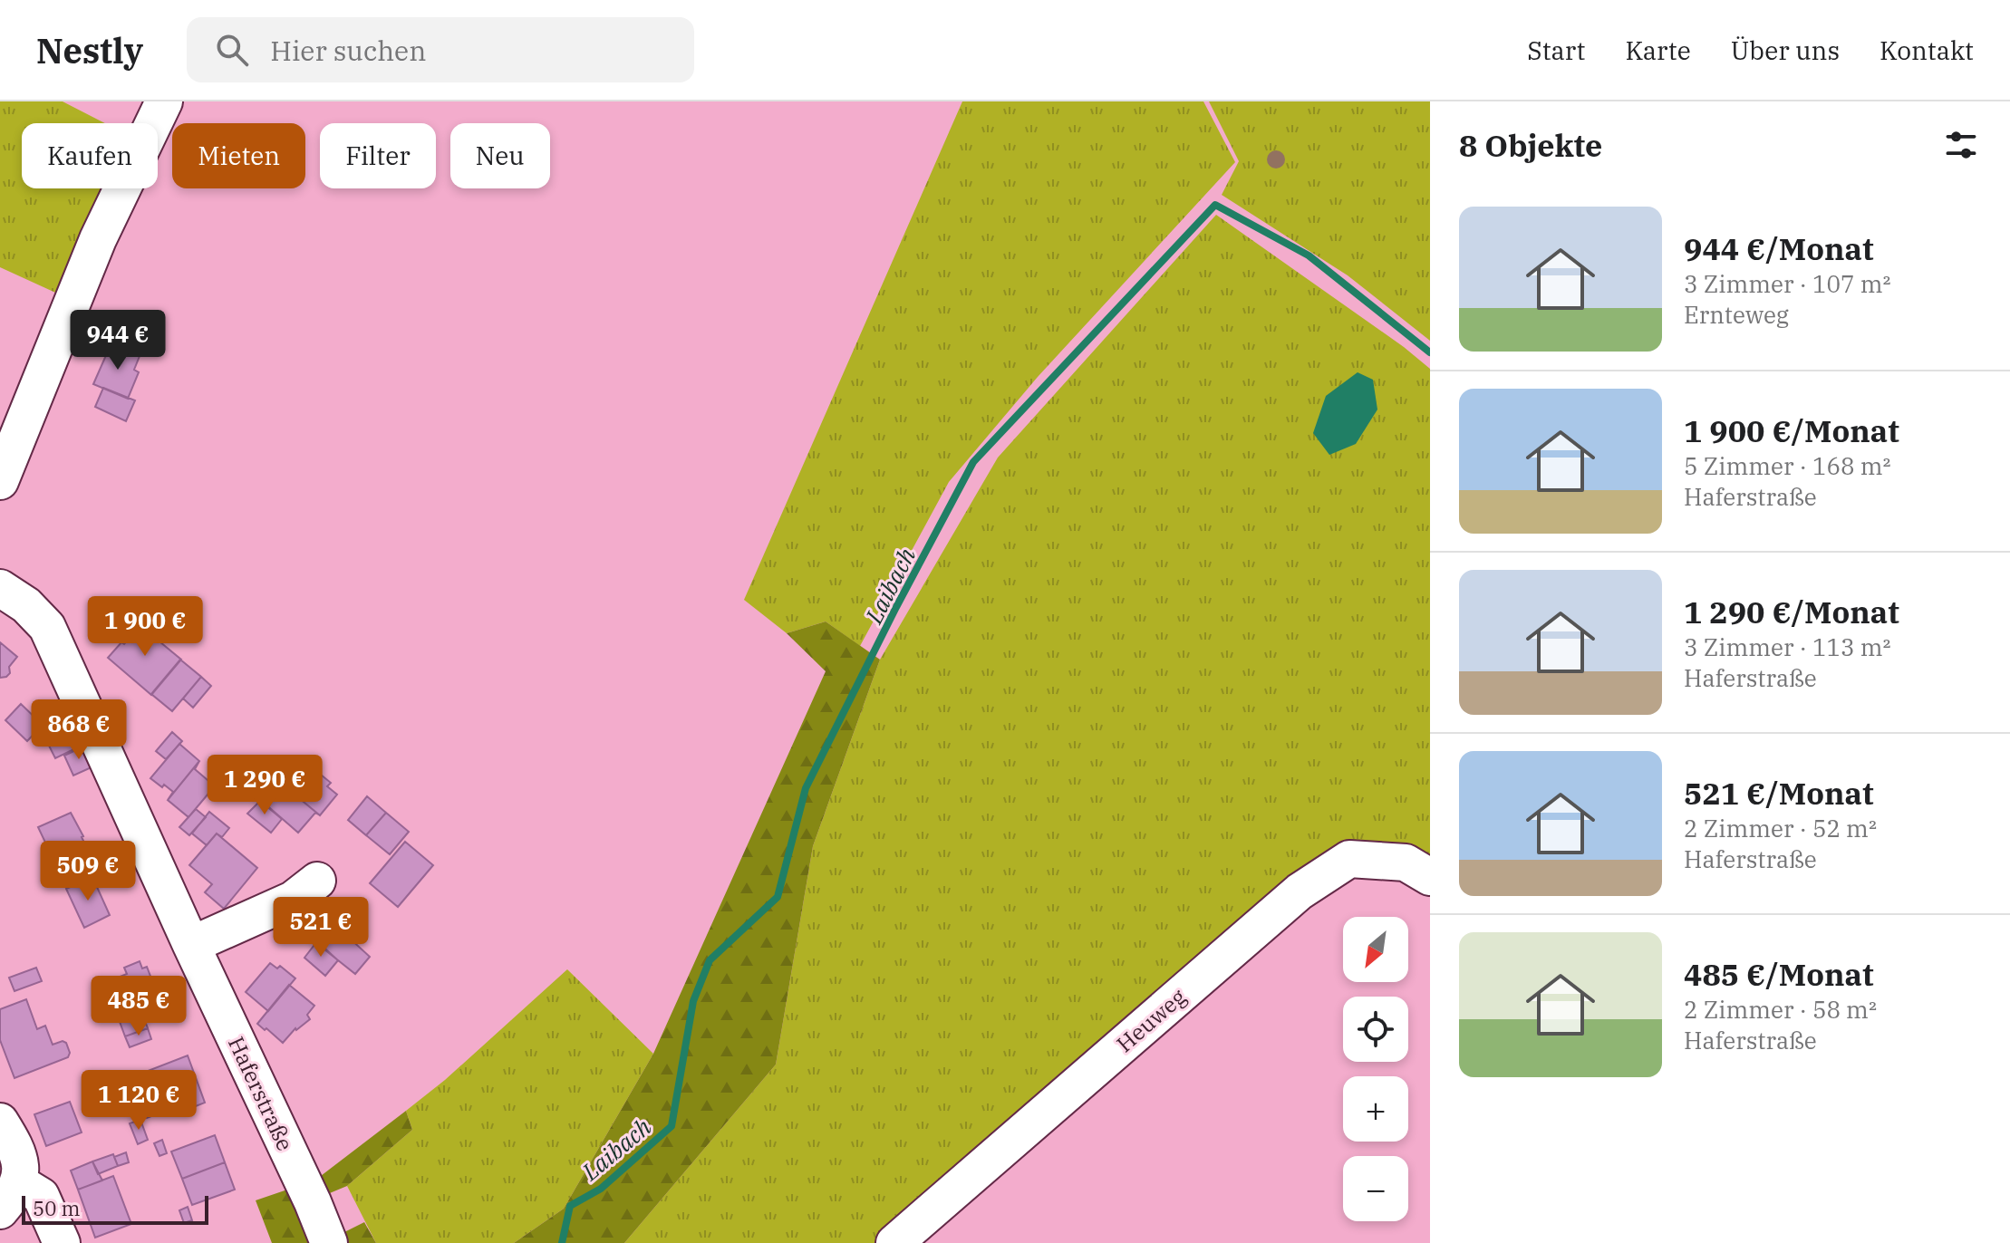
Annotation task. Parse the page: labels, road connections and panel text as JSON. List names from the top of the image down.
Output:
{
  "streets": {
    "street": ["Heuweg", "Haferstraße"]
  },
  "water": ["Laibach"],
  "scale_bar": "50 m",
  "north": "bottom left",
  "page": {
    "header": "Nestly",
    "search": "Hier suchen",
    "nav": [
      "Start",
      "Karte",
      "Über uns",
      "Kontakt"
    ],
    "heading": "8 Objekte",
    "chip": [
      "Kaufen",
      "Mieten",
      "Filter",
      "Neu"
    ],
    "list": [
      {
        "name": "944 €/Monat",
        "note": "3 Zimmer · 107 m² · Ernteweg"
      },
      {
        "name": "1 900 €/Monat",
        "note": "5 Zimmer · 168 m² · Haferstraße"
      },
      {
        "name": "1 290 €/Monat",
        "note": "3 Zimmer · 113 m² · Haferstraße"
      },
      {
        "name": "521 €/Monat",
        "note": "2 Zimmer · 52 m² · Haferstraße"
      },
      {
        "name": "485 €/Monat",
        "note": "2 Zimmer · 58 m² · Haferstraße"
      }
    ],
    "price": [
      "944 €",
      "1 900 €",
      "868 €",
      "1 290 €",
      "509 €",
      "521 €",
      "485 €",
      "1 120 €"
    ],
    "map_buttons": ["+", "−"],
    "scale": "50 m"
  }
}
